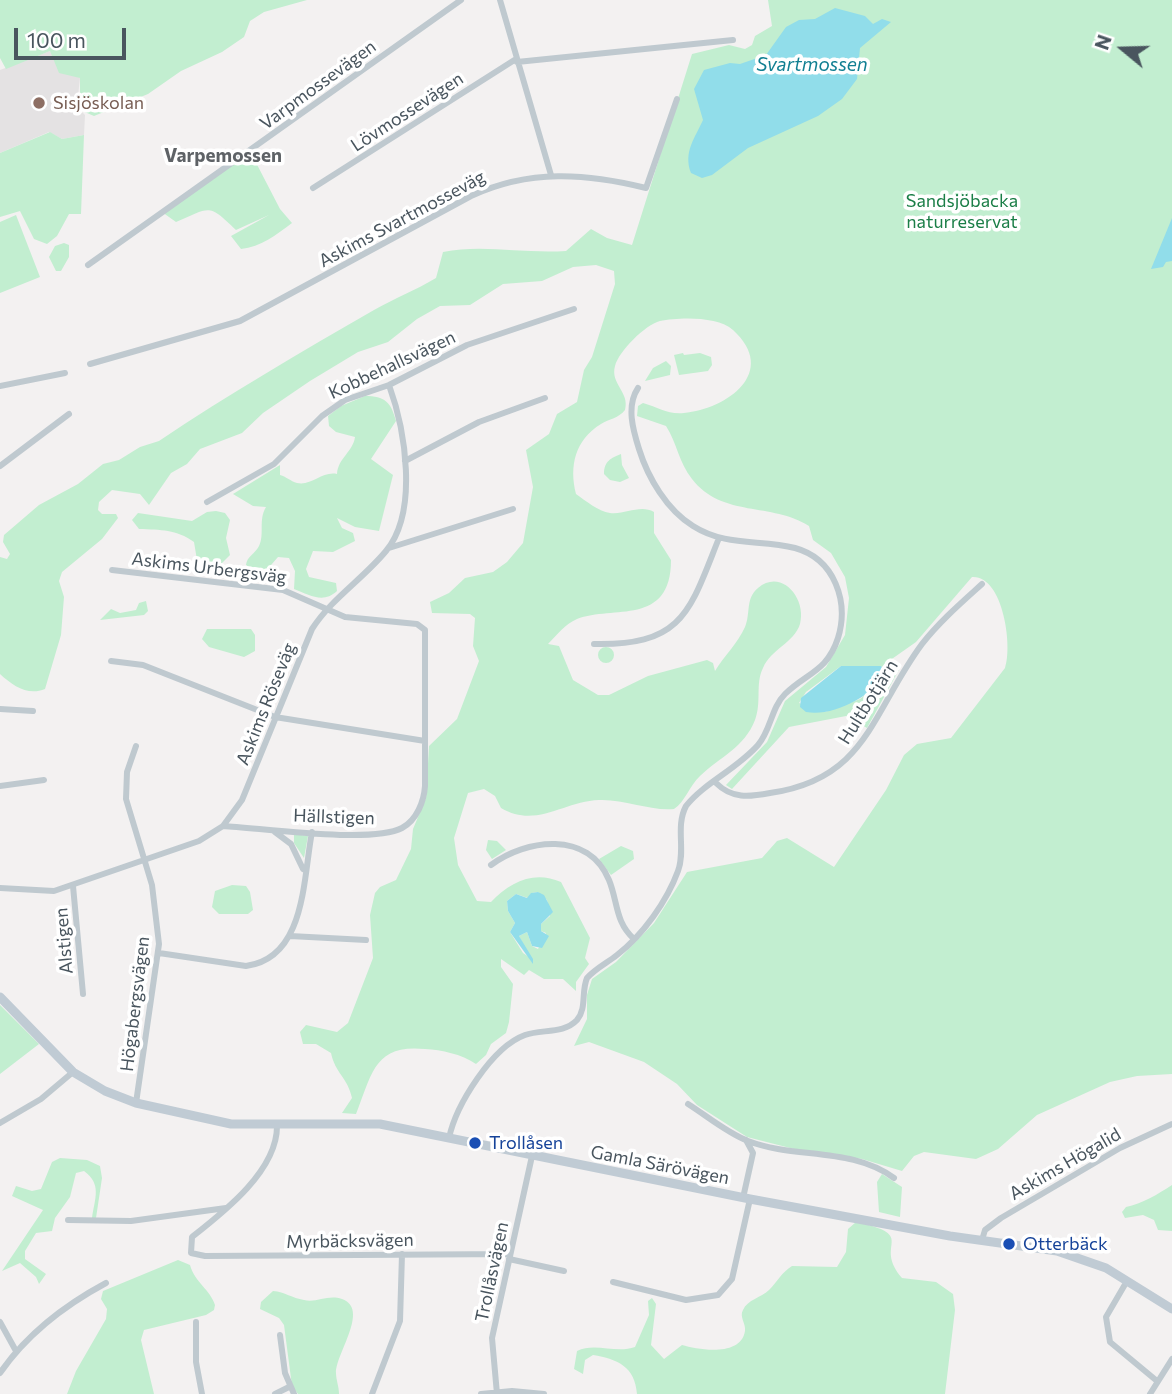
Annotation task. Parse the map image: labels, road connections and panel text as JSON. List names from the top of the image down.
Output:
{
  "streets": {
    "street": [
      "Varpmossevägen",
      "Lövmossevägen",
      "Askims Svartmosseväg",
      "Kobbehallsvägen",
      "Askims Urbergsväg",
      "Hultbotjärn",
      "Askims Röseväg",
      "Hällstigen",
      "Alstigen",
      "Högabergsvägen",
      "Askims Högalid",
      "Gamla Särövägen",
      "Myrbäcksvägen",
      "Trollåsvägen"
    ]
  },
  "crossings": [
    ["Kobbehallsvägen", "Askims Röseväg"],
    ["Askims Urbergsväg", "Askims Röseväg"],
    ["Askims Urbergsväg", "Hällstigen"],
    ["Askims Röseväg", "Hällstigen"],
    ["Askims Röseväg", "Alstigen"],
    ["Askims Röseväg", "Högabergsvägen"],
    ["Hällstigen", "Högabergsvägen"],
    ["Högabergsvägen", "Gamla Särövägen"],
    ["Askims Högalid", "Gamla Särövägen"],
    ["Gamla Särövägen", "Trollåsvägen"],
    ["Myrbäcksvägen", "Trollåsvägen"]
  ],
  "districts": ["Varpemossen"],
  "water": ["Svartmossen"],
  "parks": ["Sandsjöbacka naturreservat"],
  "places": ["Sisjöskolan", "Trollåsen", "Otterbäck"],
  "scale_bar": "100 m",
  "north": "left"
}
